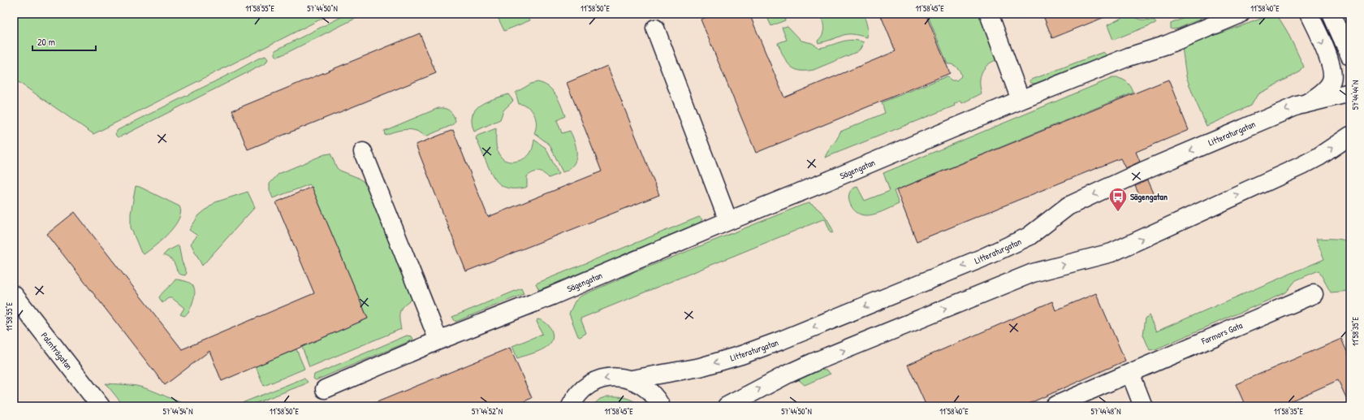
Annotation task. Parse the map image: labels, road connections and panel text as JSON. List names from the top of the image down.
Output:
{
  "streets": {
    "street": [
      "Litteraturgatan",
      "Sägengatan",
      "Farmors Gata",
      "Palmträgatan"
    ]
  },
  "places": {
    "bus stop": ["Sägengatan"]
  },
  "scale_bar": "20 m",
  "coordinates": [
    "11°58'55\"E",
    "57°44'50\"N",
    "11°58'50\"E",
    "11°58'45\"E",
    "11°58'40\"E",
    "57°44'44\"N",
    "11°58'35\"E",
    "57°44'54\"N",
    "57°44'52\"N",
    "57°44'48\"N"
  ]
}
